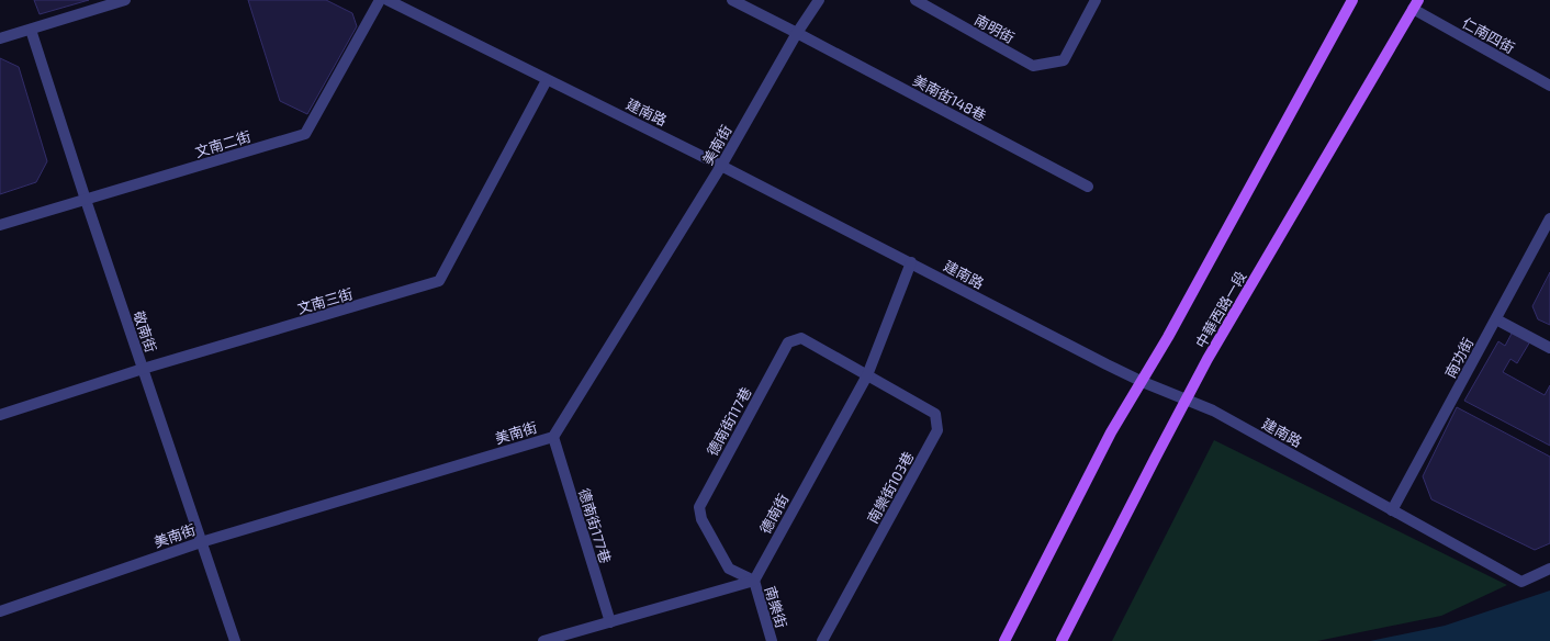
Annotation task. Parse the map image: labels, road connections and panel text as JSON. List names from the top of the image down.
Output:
{
  "streets": {
    "main road": ["中華西路一段"],
    "street": [
      "南明街",
      "仁南四街",
      "美南街148巷",
      "建南路",
      "文南二街",
      "美南街",
      "文南三街",
      "敬南街",
      "南功街",
      "德南街117巷",
      "南樂街103巷",
      "德南街",
      "德南街177巷",
      "南樂街"
    ]
  },
  "crossings": [
    ["仁南四街", "中華西路一段"],
    ["美南街148巷", "美南街"],
    ["建南路", "美南街"],
    ["建南路", "文南三街"],
    ["建南路", "中華西路一段"],
    ["建南路", "南功街"],
    ["建南路", "德南街"],
    ["文南二街", "敬南街"],
    ["美南街", "敬南街"],
    ["美南街", "德南街177巷"],
    ["文南三街", "敬南街"],
    ["德南街117巷", "南樂街103巷"],
    ["德南街117巷", "德南街"],
    ["德南街117巷", "南樂街"],
    ["南樂街103巷", "德南街"],
    ["德南街", "南樂街"]
  ]
}
